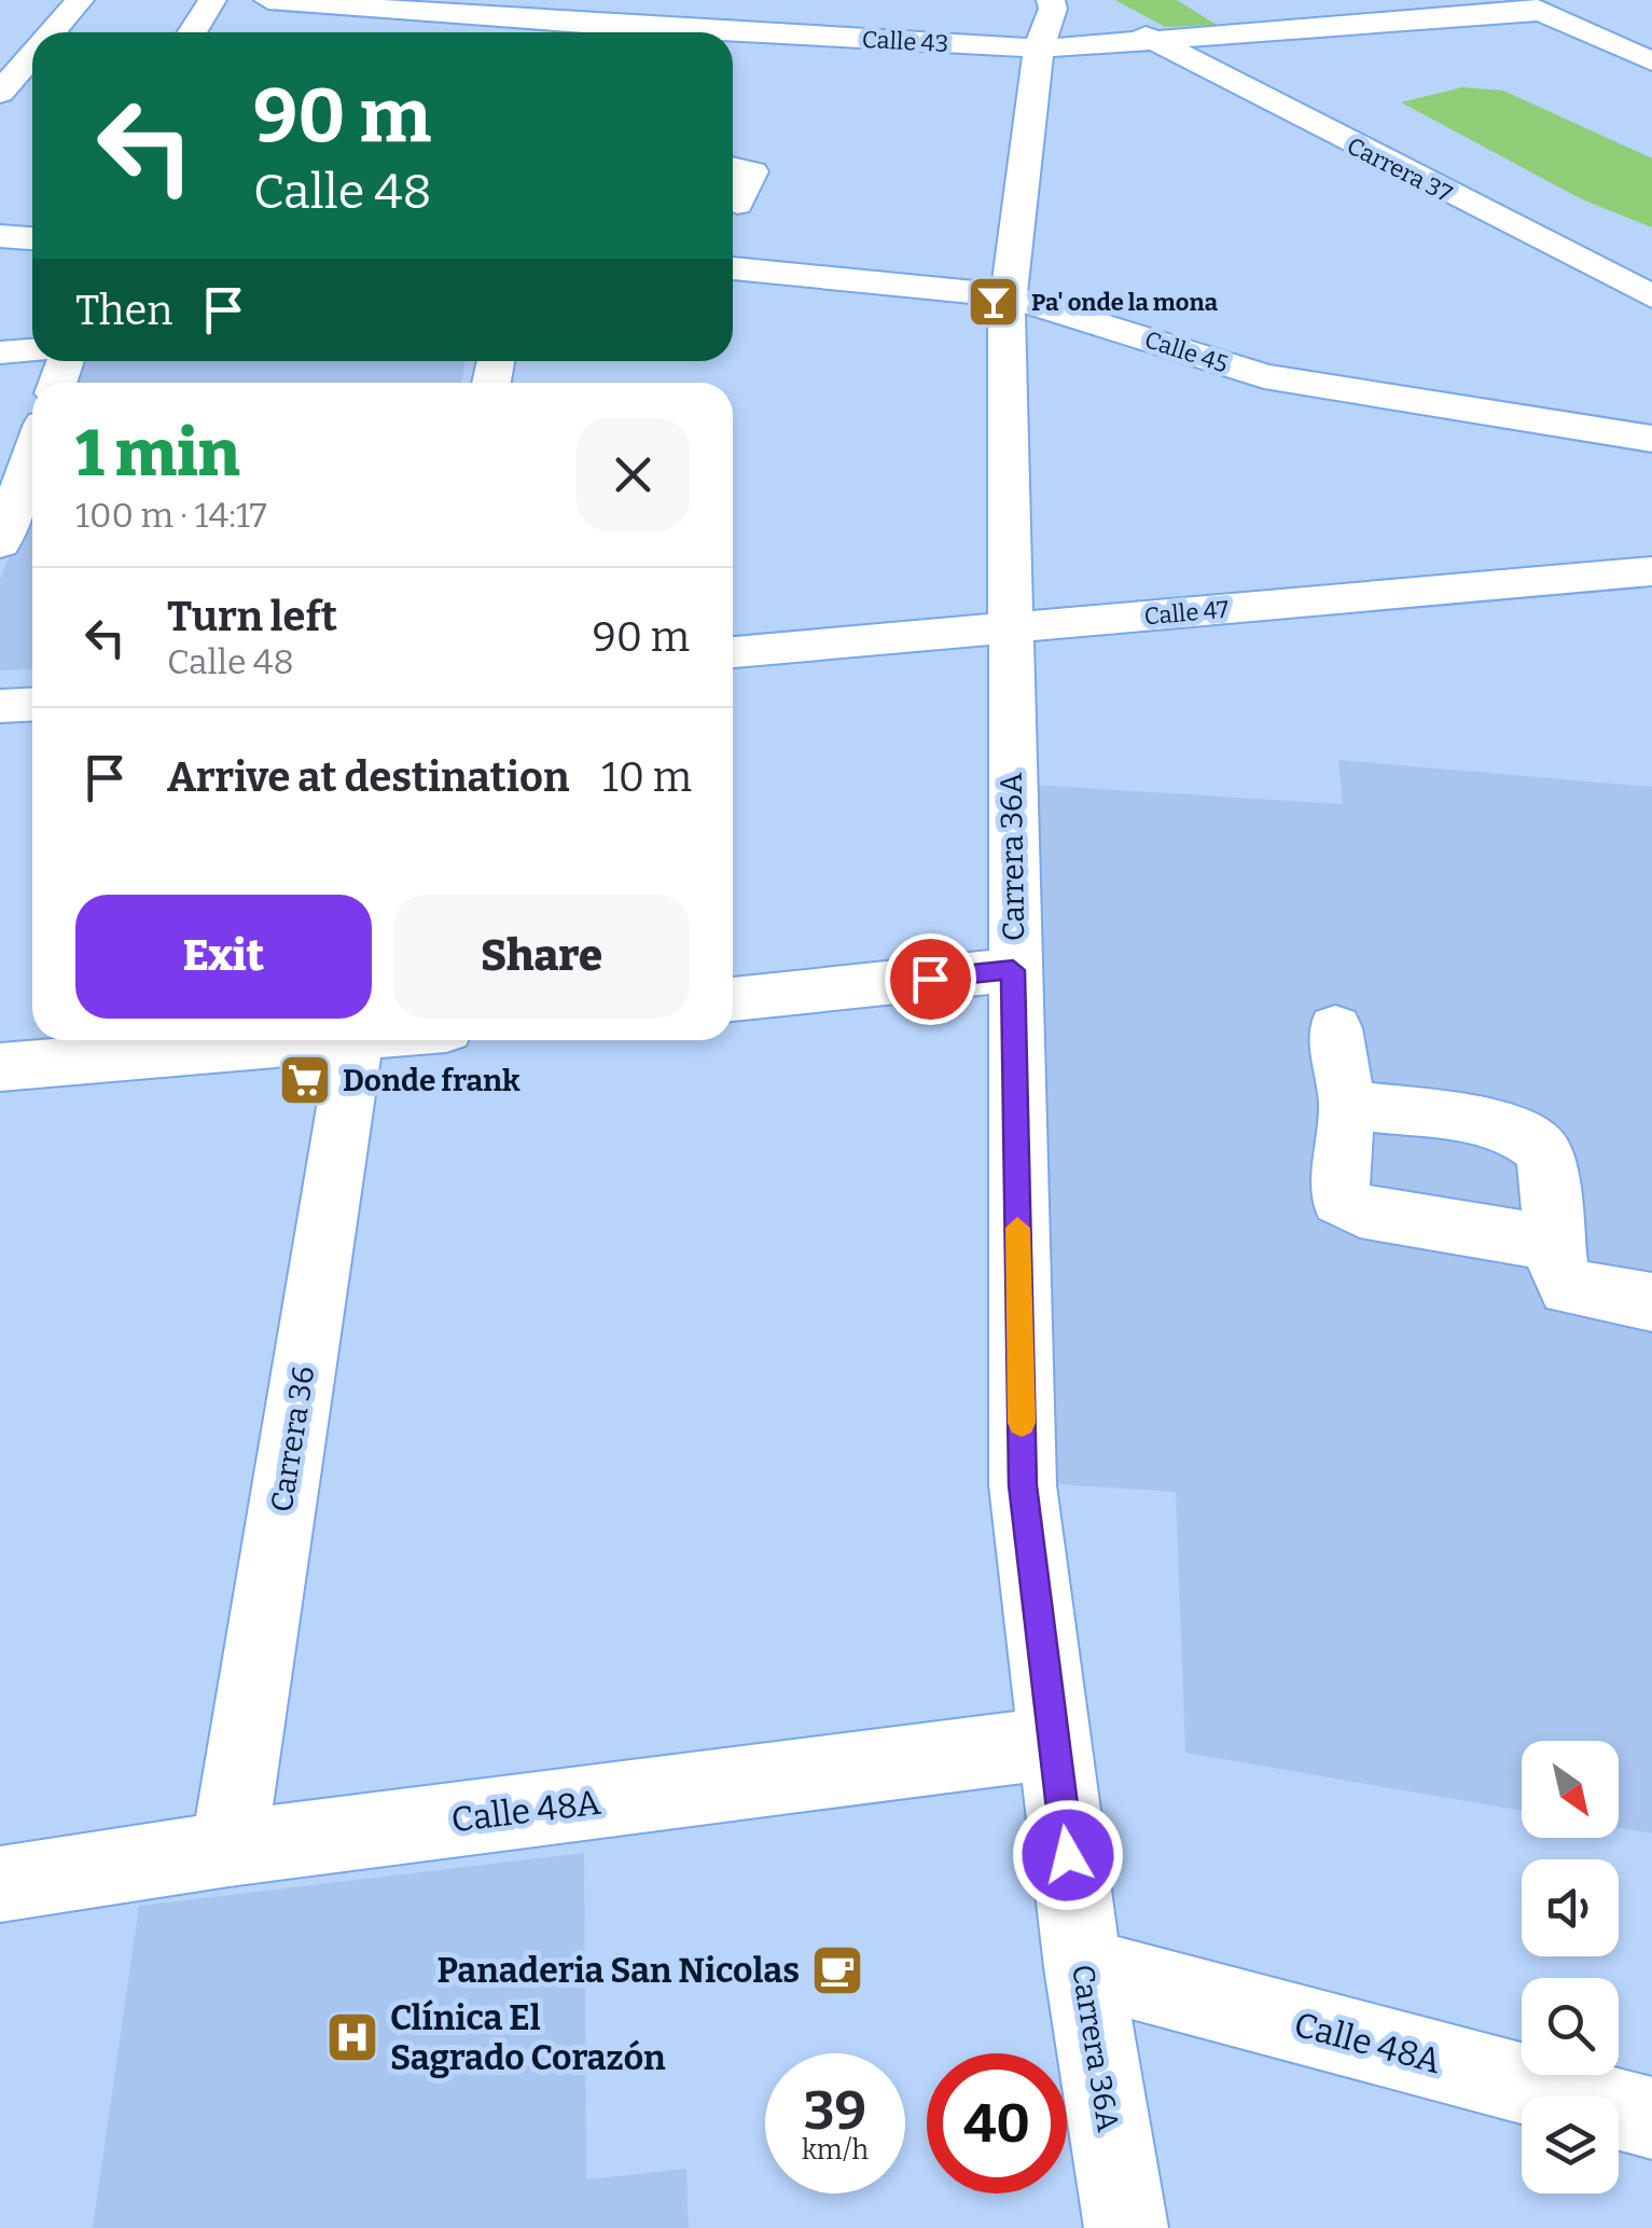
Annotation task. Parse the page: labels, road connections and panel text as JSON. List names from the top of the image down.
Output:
{
  "streets": {
    "main road": ["Calle 45"],
    "street": [
      "Calle 43",
      "Carrera 37",
      "Calle 47",
      "Carrera 36A",
      "Carrera 36",
      "Calle 48A"
    ]
  },
  "crossings": [
    ["Calle 43", "Carrera 37"],
    ["Calle 43", "Carrera 36A"],
    ["Calle 45", "Carrera 36A"],
    ["Calle 47", "Carrera 36A"],
    ["Carrera 36A", "Calle 48A"],
    ["Carrera 36", "Calle 48A"]
  ],
  "places": {
    "bar": ["Pa' onde la mona"],
    "supermarket": ["Donde frank"],
    "cafe": ["Panaderia San Nicolas"],
    "hospital": ["Clínica El Sagrado Corazón"]
  },
  "north": "bottom right",
  "page": {
    "turn": ["90 m", "Calle 48"],
    "then": "Then",
    "heading": ["1 min", "100 m · 14:17"],
    "list": [
      {
        "name": "Turn left",
        "note": "Calle 48",
        "value": "90 m"
      },
      {
        "name": "Arrive at destination",
        "value": "10 m"
      }
    ],
    "buttons": ["Exit", "Share"],
    "speed": "39 km/h",
    "limit": "40"
  }
}
